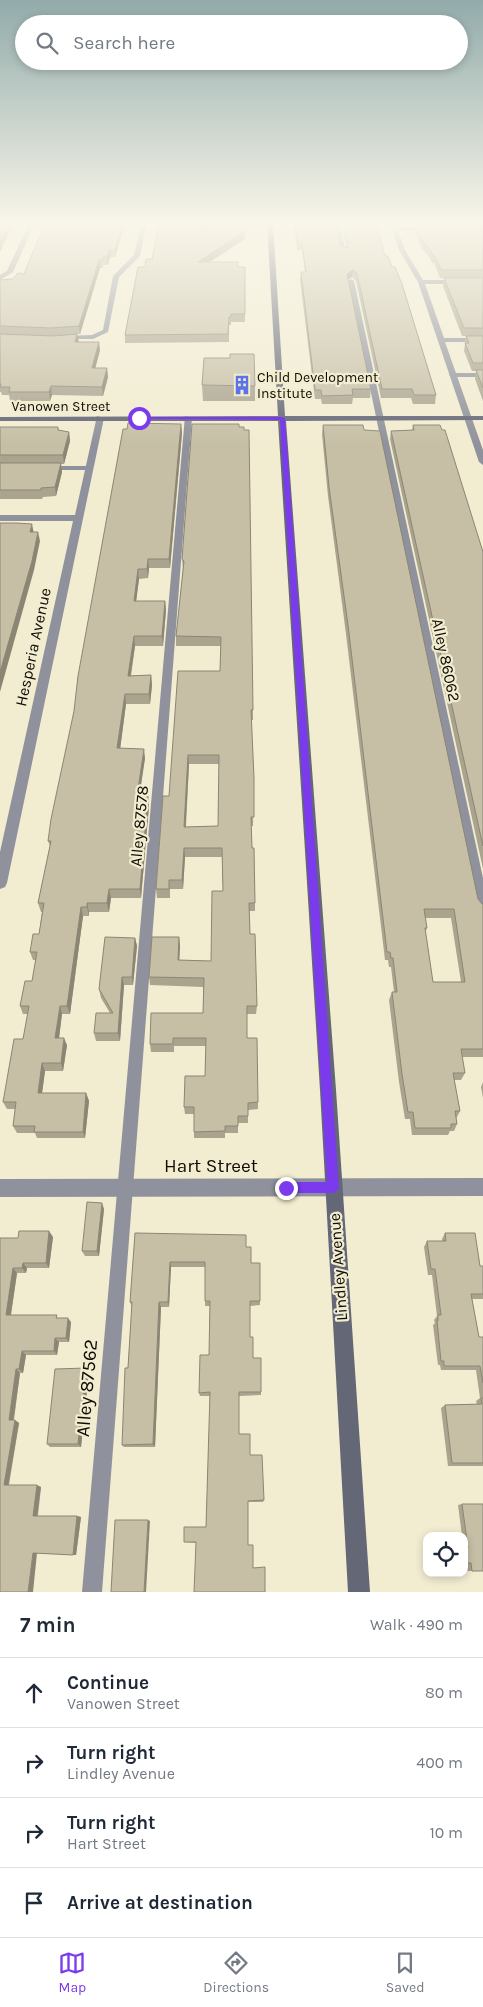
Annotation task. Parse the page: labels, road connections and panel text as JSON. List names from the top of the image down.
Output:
{
  "streets": {
    "main road": ["Vanowen Street", "Lindley Avenue"],
    "street": ["Hesperia Avenue", "Hart Street"],
    "lane": ["Alley 86062", "Alley 87578", "Alley 87562"]
  },
  "crossings": [
    ["Vanowen Street", "Hesperia Avenue"],
    ["Vanowen Street", "Alley 86062"],
    ["Vanowen Street", "Alley 87578"],
    ["Vanowen Street", "Lindley Avenue"],
    ["Alley 87578", "Hart Street"],
    ["Alley 87578", "Alley 87562"],
    ["Hart Street", "Lindley Avenue"],
    ["Hart Street", "Alley 87562"]
  ],
  "places": {
    "building": ["Child Development Institute"]
  },
  "page": {
    "search": "Search here",
    "heading": ["7 min", "Walk · 490 m"],
    "list": [
      ["Continue", "Vanowen Street", "80 m"],
      ["Turn right", "Lindley Avenue", "400 m"],
      ["Turn right", "Hart Street", "10 m"],
      "Arrive at destination"
    ],
    "nav": ["Map", "Directions", "Saved"]
  }
}
